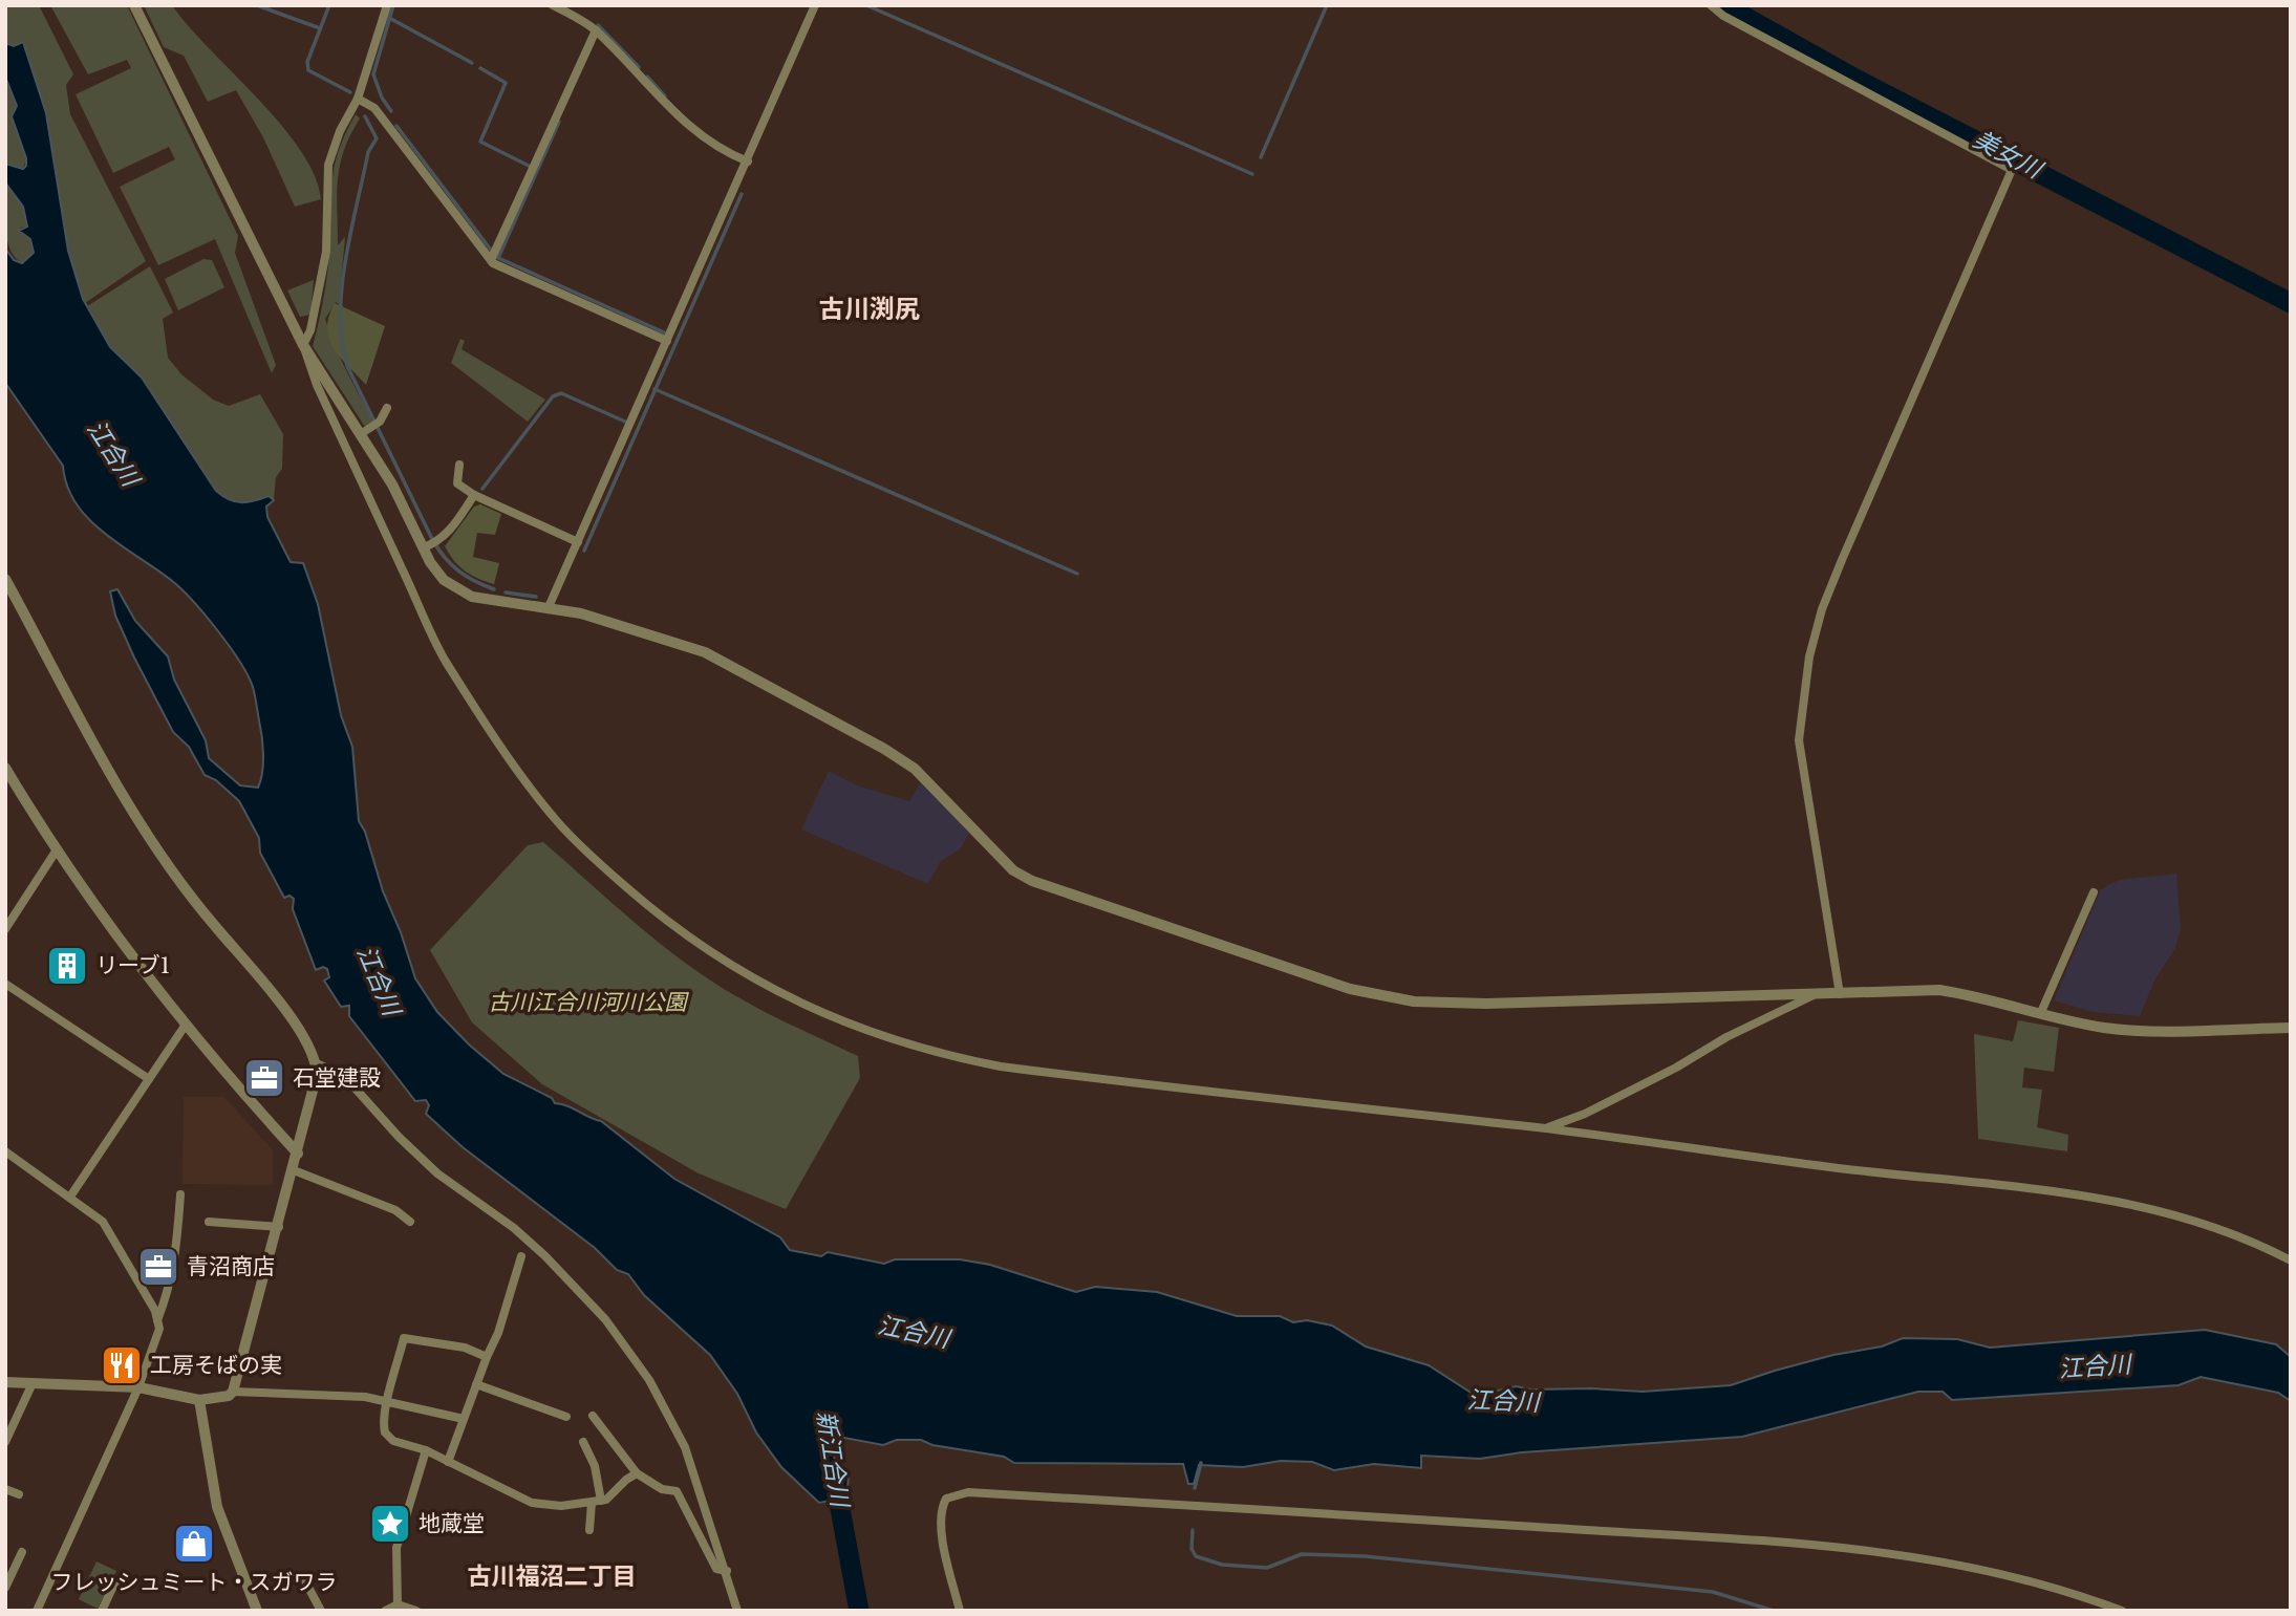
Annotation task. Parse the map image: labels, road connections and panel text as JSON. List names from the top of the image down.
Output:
{
  "districts": ["古川渕尻", "古川福沼二丁目"],
  "water": ["美女川", "江合川", "新江合川"],
  "parks": ["古川江合川河川公園"],
  "places": {
    "building": ["リーブ1"],
    "office": ["石堂建設", "青沼商店"],
    "restaurant": ["工房そばの実"],
    "place": ["地蔵堂"],
    "shop": ["フレッシュミート・スガワラ"]
  }
}
